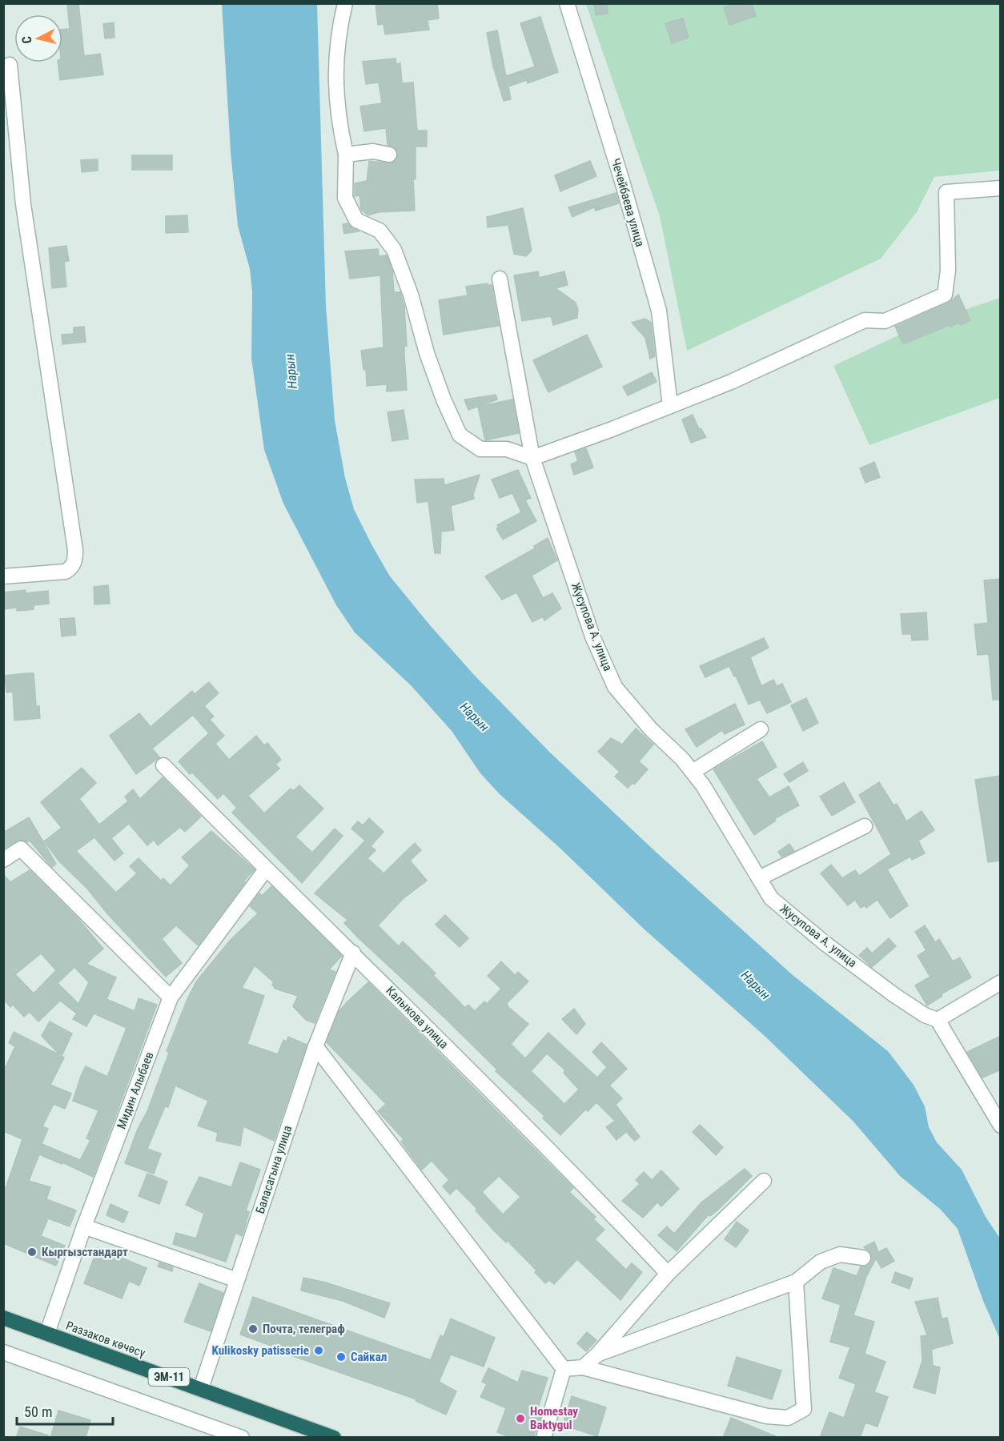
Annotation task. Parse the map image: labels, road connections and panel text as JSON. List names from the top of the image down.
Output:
{
  "streets": {
    "highway": ["Раззаков көчөсү", "ЭМ-11"],
    "street": [
      "Чечейбаева улица",
      "Жусупова А. улица",
      "Калыкова улица",
      "Мидин Алыбаев",
      "Баласагына улица"
    ]
  },
  "crossings": [
    ["Калыкова улица", "Мидин Алыбаев"],
    ["Калыкова улица", "Баласагына улица"],
    ["Мидин Алыбаев", "Раззаков көчөсү"],
    ["Баласагына улица", "Раззаков көчөсү"]
  ],
  "water": ["Нарын"],
  "places": [
    "Кыргызстандарт",
    "Почта, телеграф",
    "Kulikosky patisserie",
    "Сайкал",
    "Homestay Baktygul"
  ],
  "scale_bar": "50 m",
  "north": "left"
}
